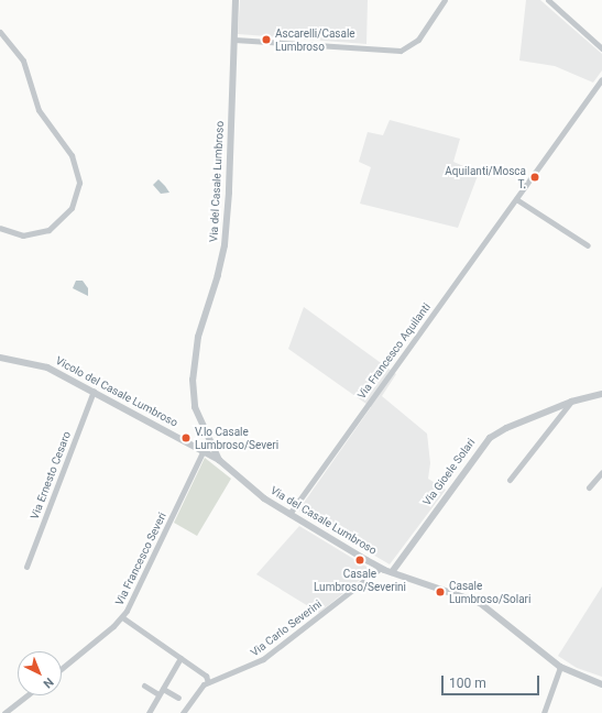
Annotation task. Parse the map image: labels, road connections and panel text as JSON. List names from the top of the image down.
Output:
{
  "streets": {
    "street": [
      "Via del Casale Lumbroso",
      "Via Francesco Aquilanti",
      "Vicolo del Casale Lumbroso",
      "Via Gioele Solari",
      "Via Ernesto Cesaro",
      "Via Francesco Severi",
      "Via Carlo Severini"
    ]
  },
  "crossings": [
    ["Via del Casale Lumbroso", "Via Francesco Aquilanti"],
    ["Via del Casale Lumbroso", "Vicolo del Casale Lumbroso"],
    ["Via del Casale Lumbroso", "Via Gioele Solari"],
    ["Via del Casale Lumbroso", "Via Carlo Severini"],
    ["Vicolo del Casale Lumbroso", "Via Ernesto Cesaro"],
    ["Vicolo del Casale Lumbroso", "Via Francesco Severi"]
  ],
  "places": [
    "Ascarelli/Casale Lumbroso",
    "Aquilanti/Mosca T.",
    "V.lo Casale Lumbroso/Severi",
    "Casale Lumbroso/Severini",
    "Casale Lumbroso/Solari"
  ],
  "scale_bar": "100 m",
  "north": "bottom right"
}
